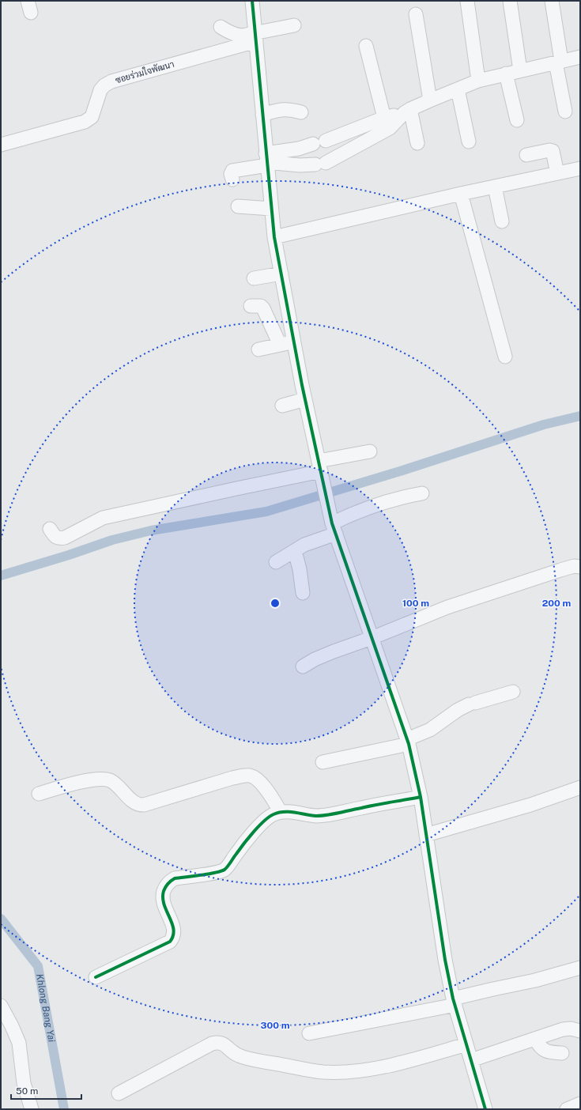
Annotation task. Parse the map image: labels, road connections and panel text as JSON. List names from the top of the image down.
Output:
{
  "streets": {
    "street": ["ซอยร่วมใจพัฒนา"]
  },
  "water": ["Khlong Bang Yai"],
  "scale_bar": "50 m",
  "rings": ["100 m", "200 m", "300 m"]
}
